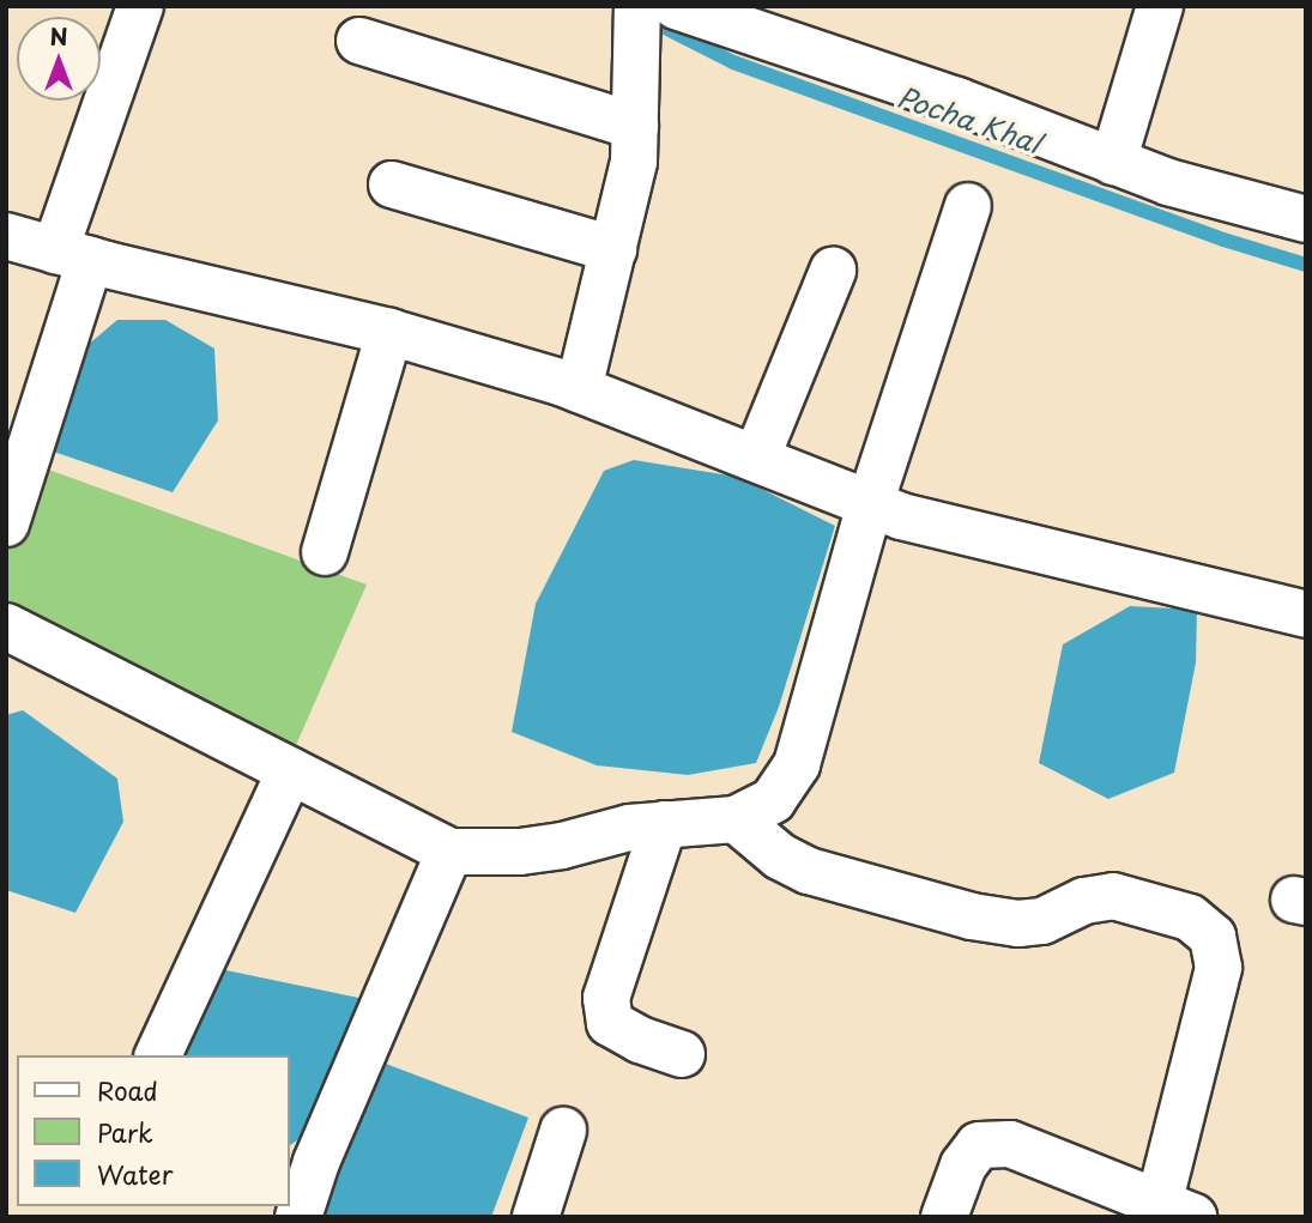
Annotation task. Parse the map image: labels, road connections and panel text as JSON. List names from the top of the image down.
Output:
{
  "water": ["Pocha Khal"],
  "legend": ["Road", "Park", "Water"],
  "north": "top"
}
